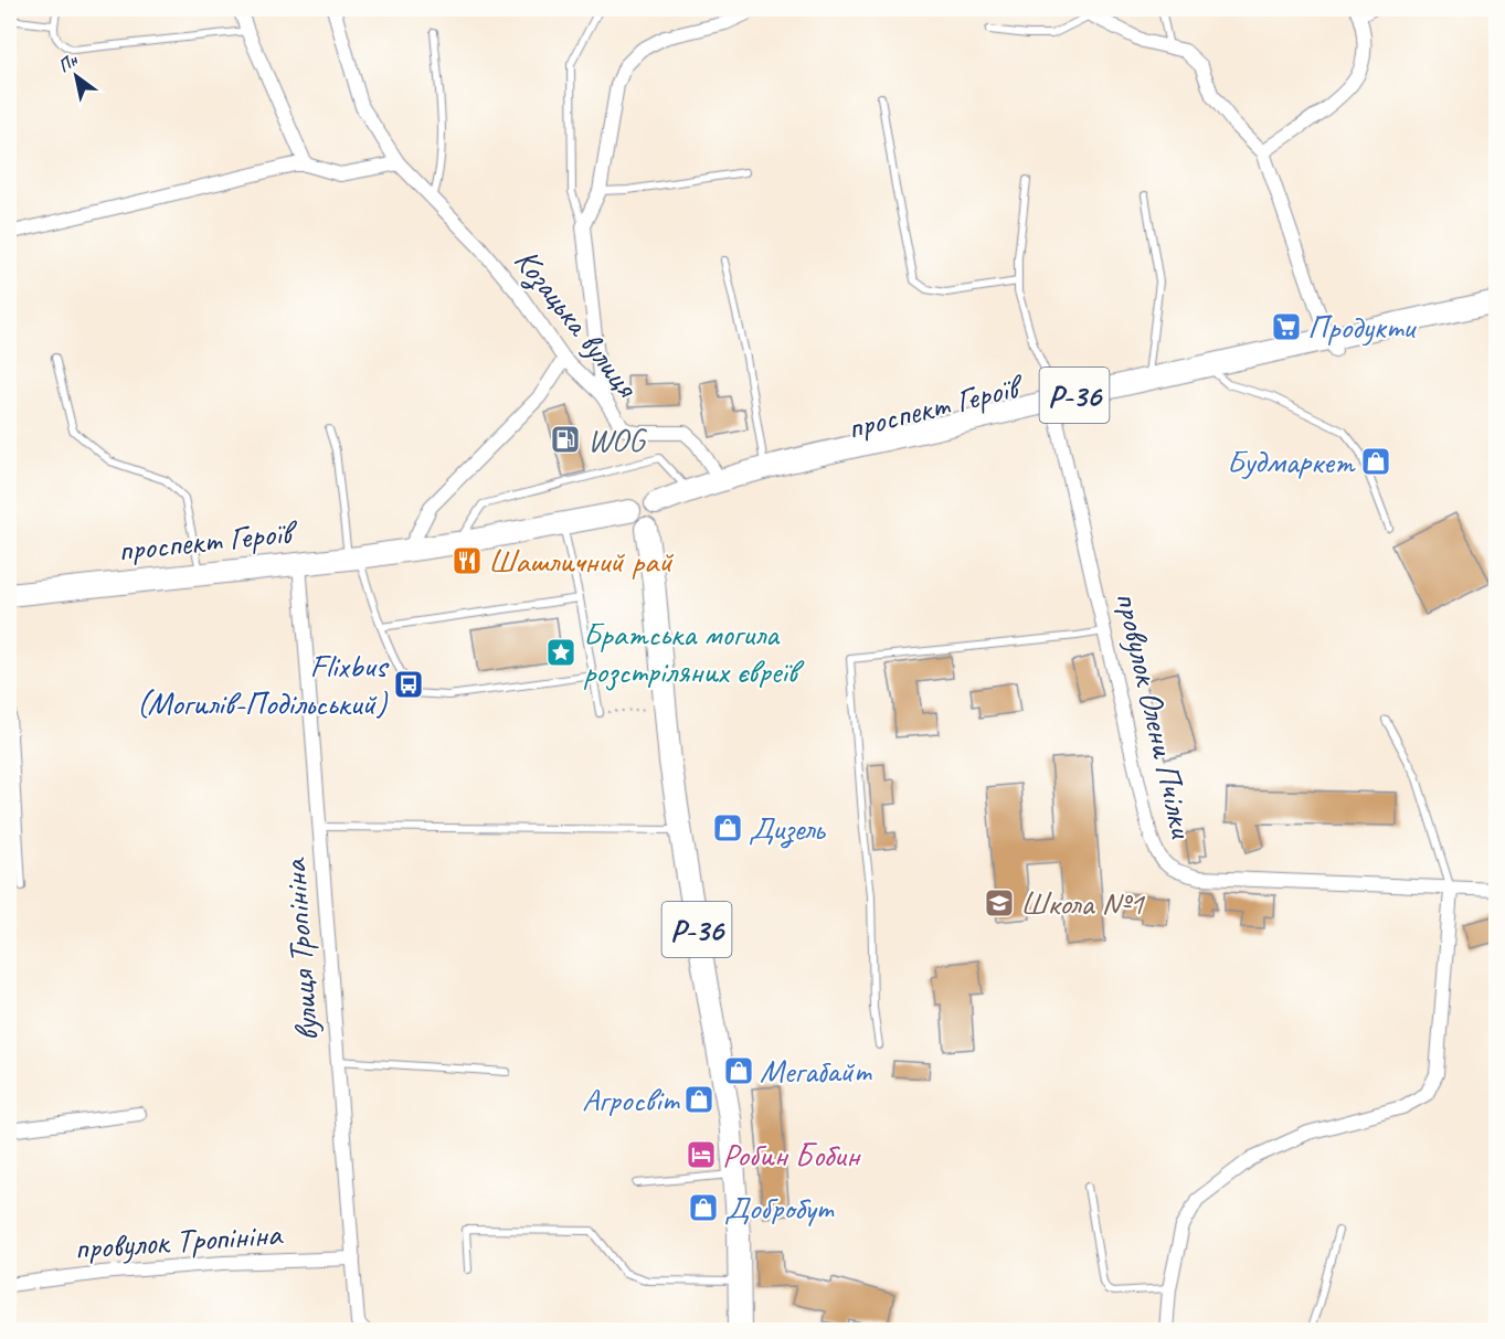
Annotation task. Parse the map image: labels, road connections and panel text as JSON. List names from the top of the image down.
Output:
{
  "streets": {
    "main road": ["Р-36", "проспект Героїв"],
    "street": [
      "Козацька вулиця",
      "провулок Олени Пчілки",
      "вулиця Тропініна",
      "провулок Тропініна"
    ]
  },
  "crossings": [
    ["Козацька вулиця", "проспект Героїв"],
    ["Р-36", "проспект Героїв"],
    ["проспект Героїв", "провулок Олени Пчілки"],
    ["проспект Героїв", "вулиця Тропініна"],
    ["вулиця Тропініна", "провулок Тропініна"]
  ],
  "places": {
    "supermarket": ["Продукти"],
    "fuel station": ["WOG"],
    "shop": [
      "Будмаркет",
      "Дизель",
      "Мегабайт",
      "Агросвіт",
      "Добробут"
    ],
    "restaurant": ["Шашличний рай"],
    "place": ["Братська могила розстріляних євреїв"],
    "bus stop": ["Flixbus (Могилів-Подільський)"],
    "school or university": ["Школа №1"],
    "hotel": ["Робин Бобин"]
  },
  "north": "top left"
}
